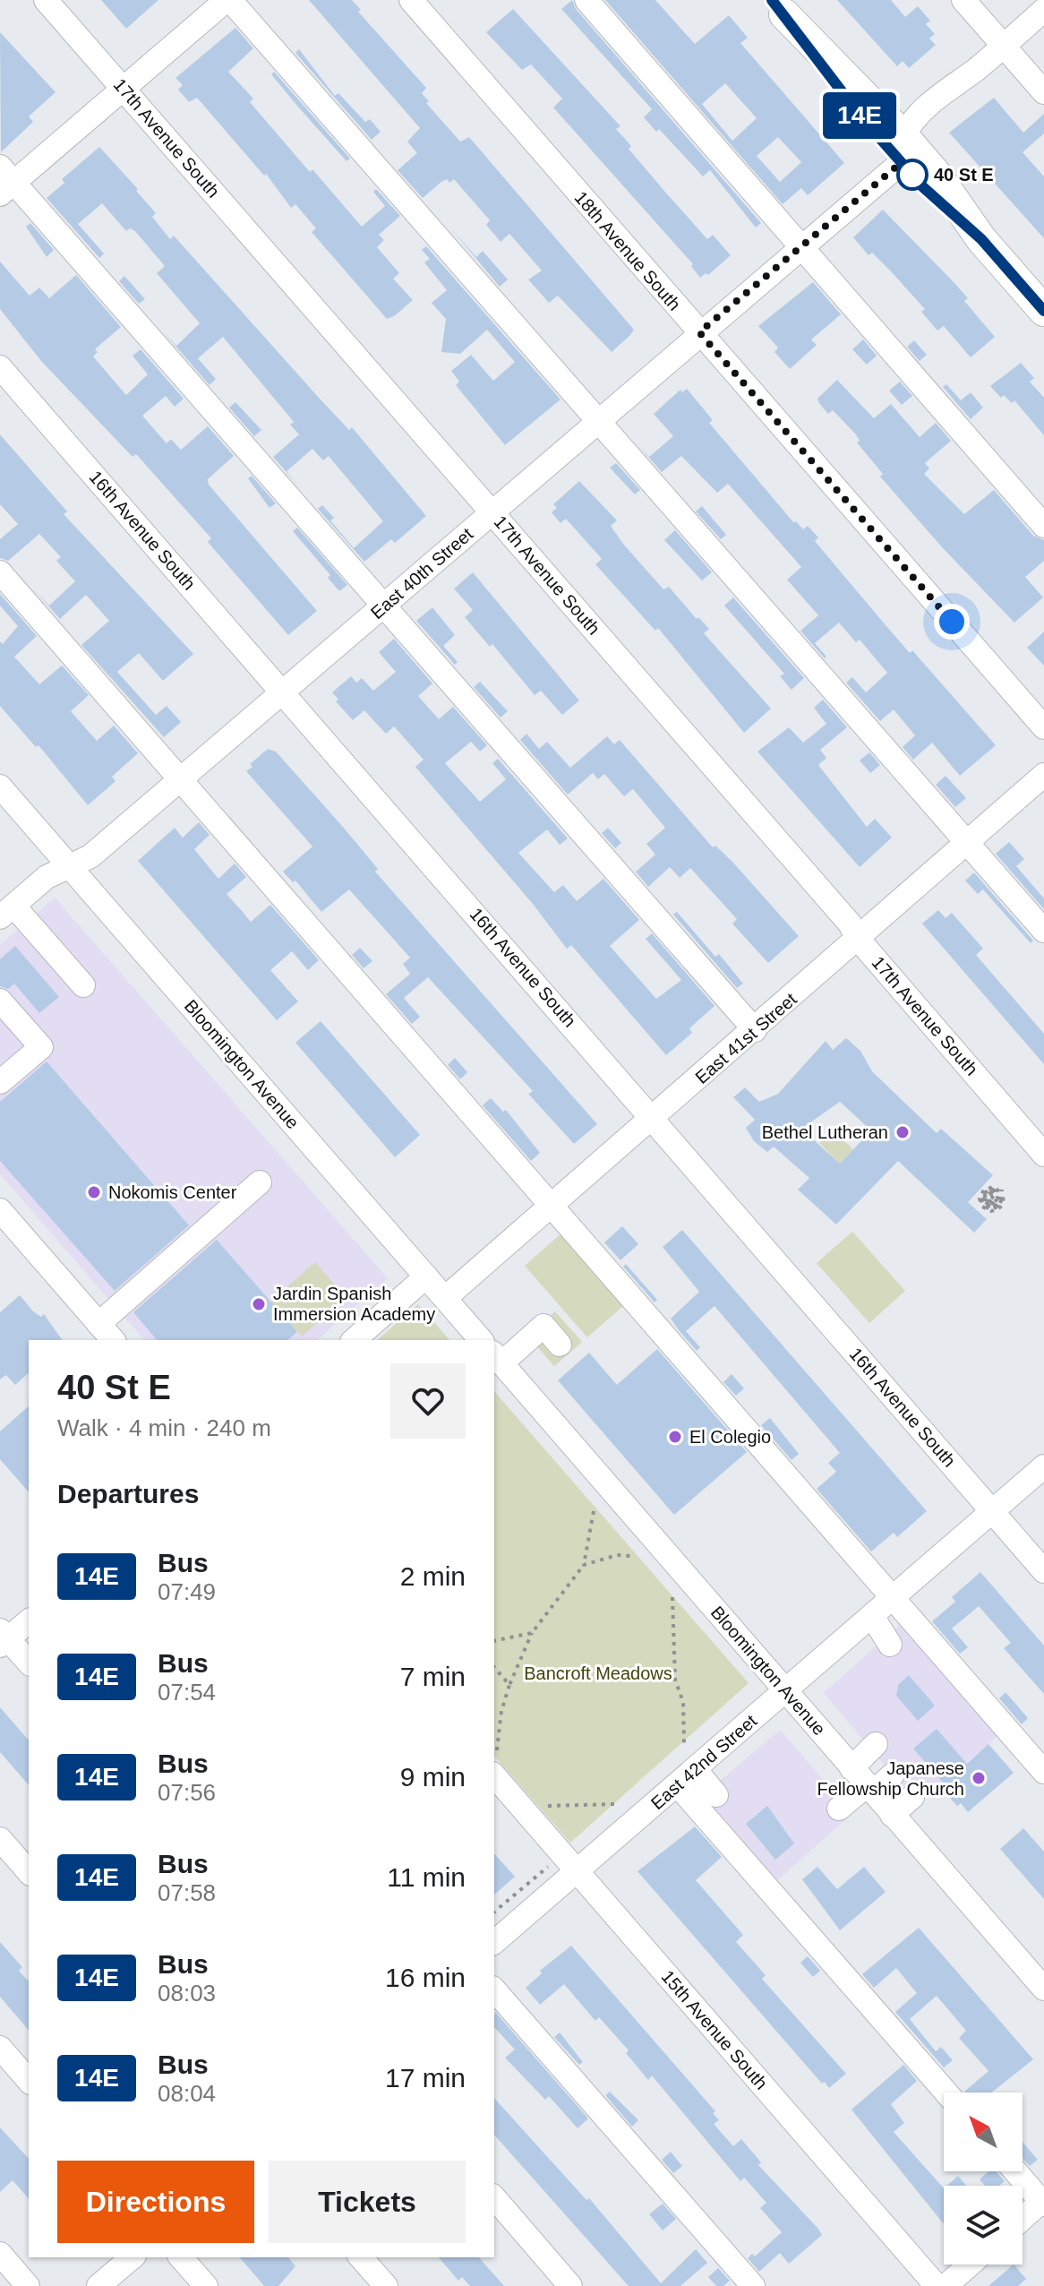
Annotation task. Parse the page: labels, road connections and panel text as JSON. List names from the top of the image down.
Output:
{
  "streets": {
    "street": [
      "17th Avenue South",
      "18th Avenue South",
      "16th Avenue South",
      "East 40th Street",
      "East 41st Street",
      "Bloomington Avenue",
      "East 42nd Street",
      "15th Avenue South"
    ]
  },
  "crossings": [
    ["17th Avenue South", "East 40th Street"],
    ["17th Avenue South", "East 41st Street"],
    ["18th Avenue South", "East 40th Street"],
    ["16th Avenue South", "East 40th Street"],
    ["16th Avenue South", "East 41st Street"],
    ["16th Avenue South", "East 42nd Street"],
    ["East 40th Street", "Bloomington Avenue"],
    ["East 41st Street", "Bloomington Avenue"],
    ["Bloomington Avenue", "East 42nd Street"],
    ["East 42nd Street", "15th Avenue South"]
  ],
  "parks": ["Bancroft Meadows"],
  "places": [
    "40 St E",
    "Bethel Lutheran",
    "Nokomis Center",
    "Jardin Spanish Immersion Academy",
    "El Colegio",
    "Japanese Fellowship Church"
  ],
  "lines": ["bus line 14E"],
  "north": "top left",
  "page": {
    "on_map": "14E",
    "heading": [
      ["40 St E", "Walk · 4 min · 240 m"],
      "Departures"
    ],
    "list": [
      {
        "mark": "14E",
        "name": "Bus",
        "note": "07:49",
        "value": "2 min"
      },
      {
        "mark": "14E",
        "name": "Bus",
        "note": "07:54",
        "value": "7 min"
      },
      {
        "mark": "14E",
        "name": "Bus",
        "note": "07:56",
        "value": "9 min"
      },
      {
        "mark": "14E",
        "name": "Bus",
        "note": "07:58",
        "value": "11 min"
      },
      {
        "mark": "14E",
        "name": "Bus",
        "note": "08:03",
        "value": "16 min"
      },
      {
        "mark": "14E",
        "name": "Bus",
        "note": "08:04",
        "value": "17 min"
      }
    ],
    "buttons": ["Directions", "Tickets"]
  }
}
